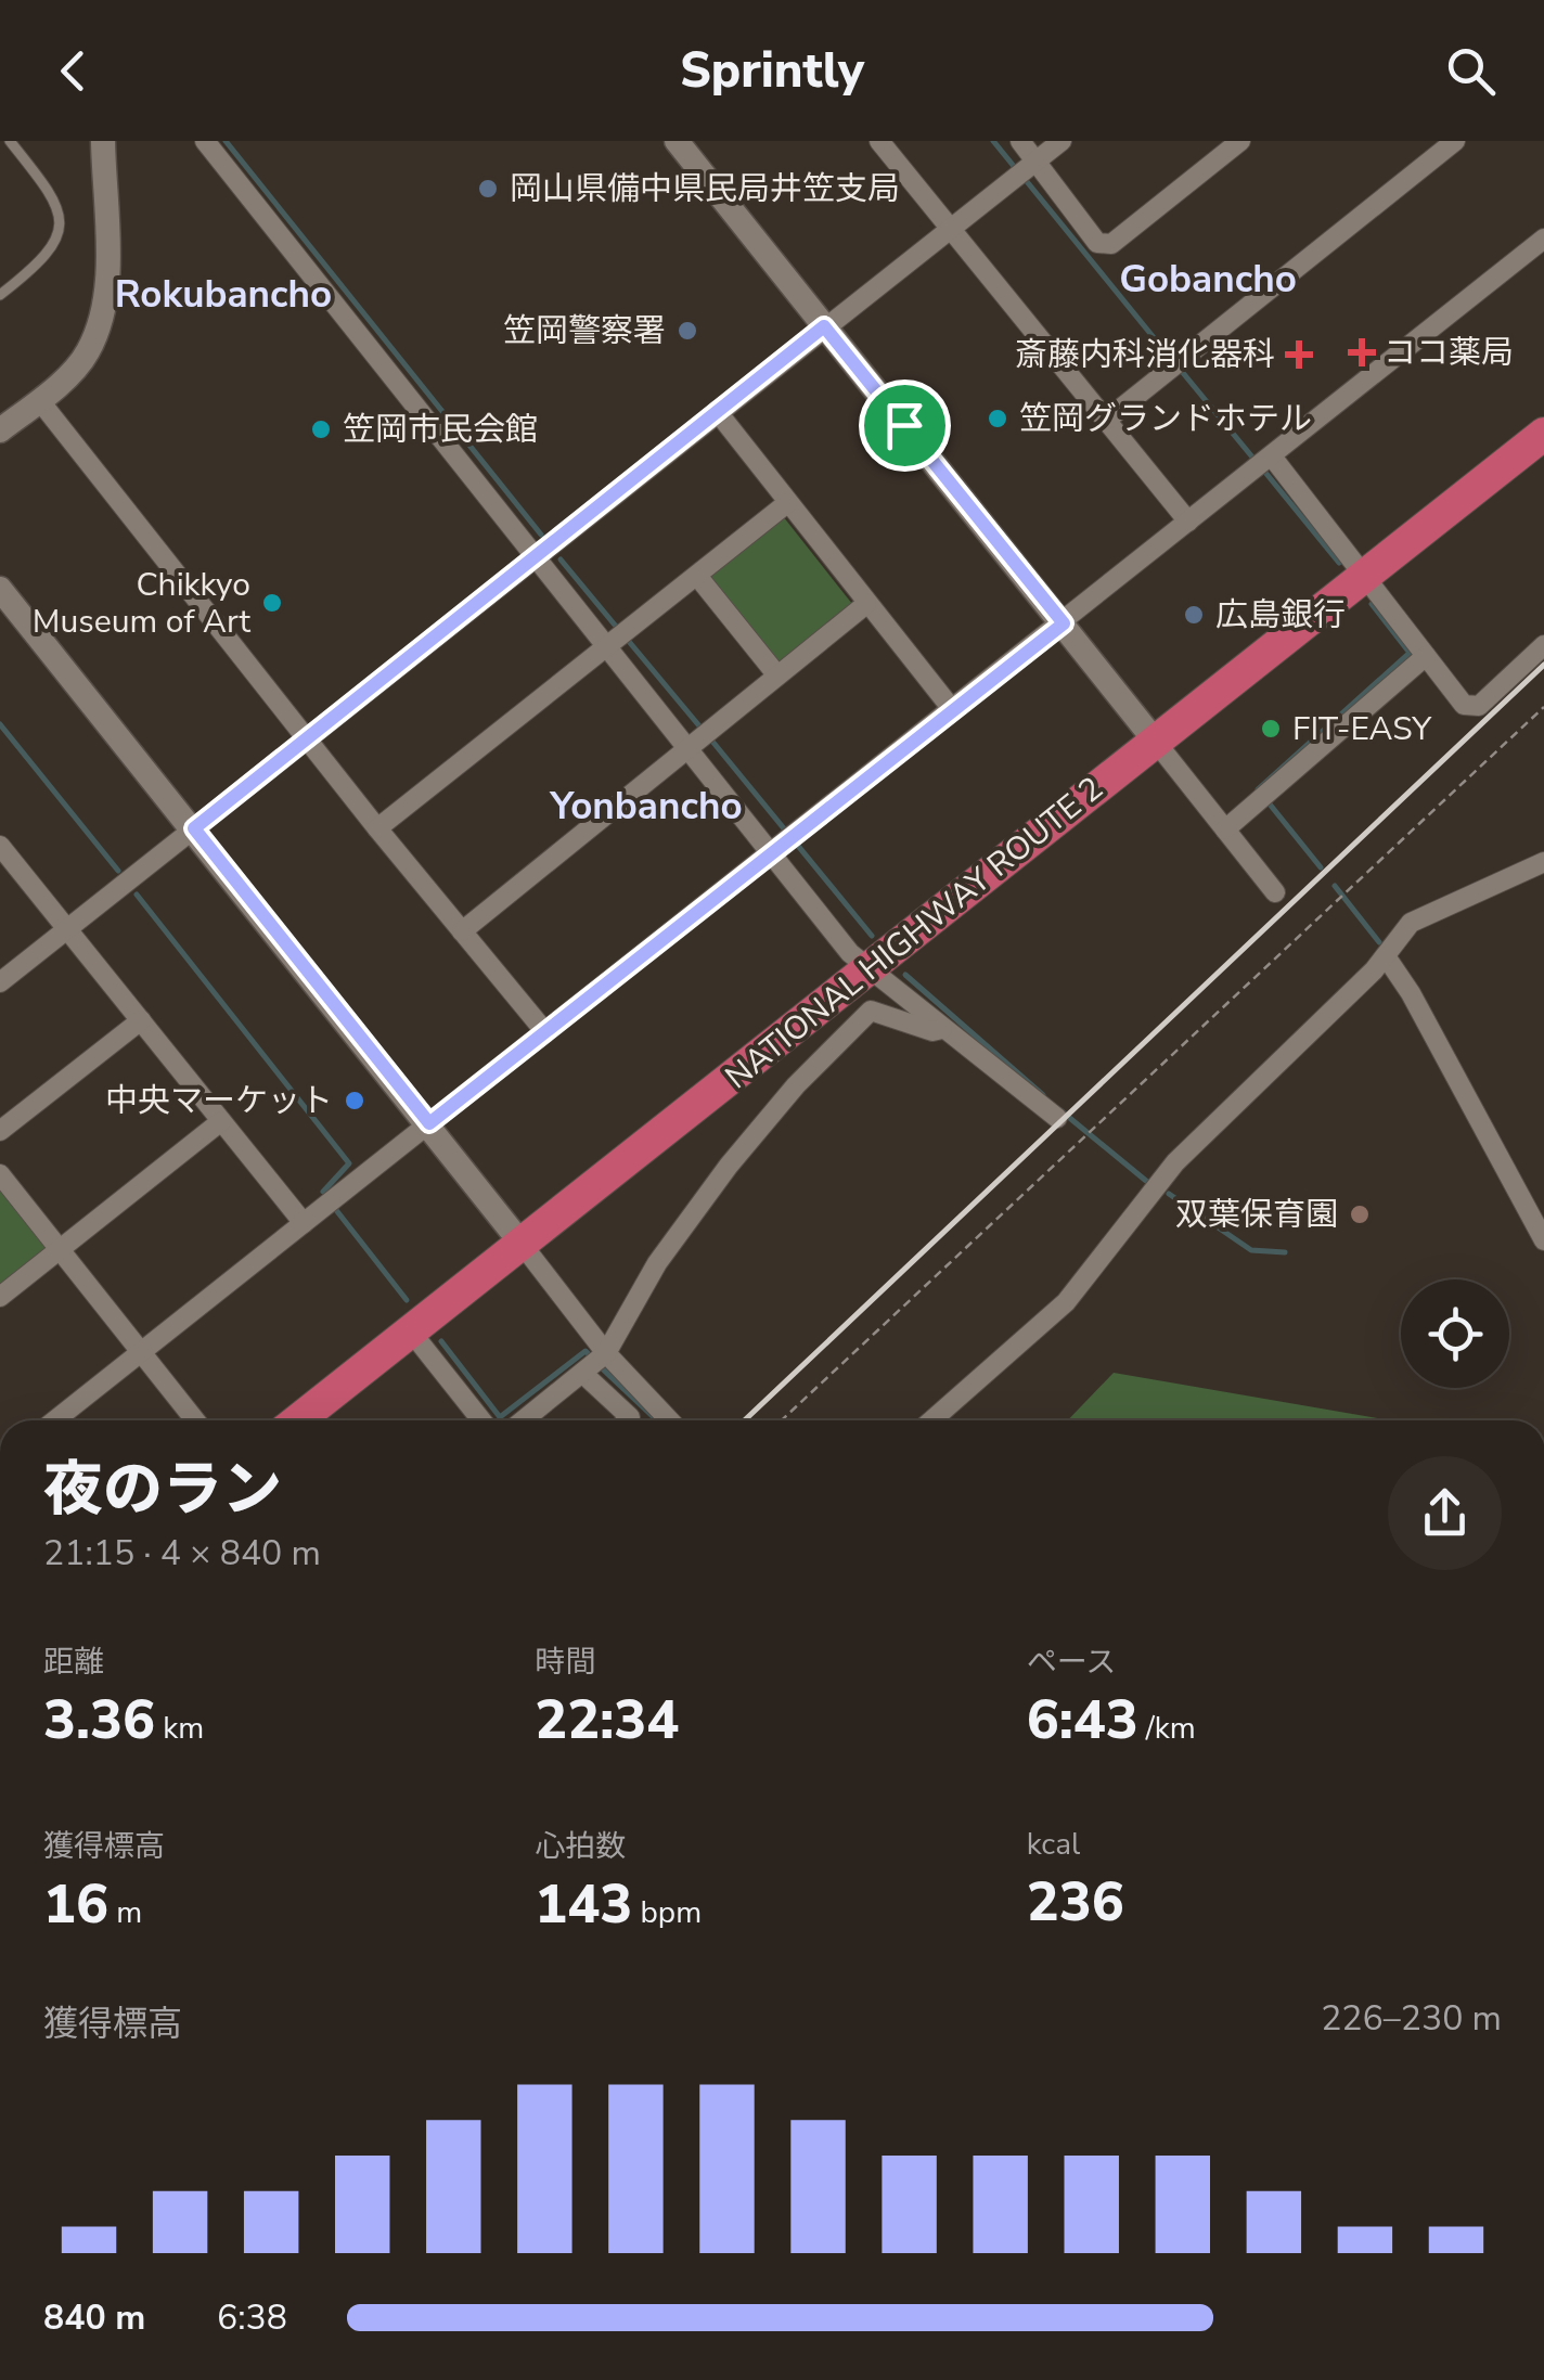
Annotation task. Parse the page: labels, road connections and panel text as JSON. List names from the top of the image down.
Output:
{
  "streets": {
    "highway": ["NATIONAL HIGHWAY ROUTE 2"]
  },
  "districts": ["Gobancho", "Rokubancho", "Yonbancho"],
  "places": {
    "other": [
      "岡山県備中県民局井笠支局",
      "笠岡警察署",
      "笠岡グランドホテル",
      "笠岡市民会館",
      "Chikkyo Museum of Art",
      "広島銀行",
      "FIT-EASY",
      "中央マーケット",
      "双葉保育園"
    ],
    "health": ["ココ薬局", "斎藤内科消化器科"]
  },
  "page": {
    "header": "Sprintly",
    "heading": ["夜のラン", "21:15 · 4 × 840 m"],
    "stats": [
      ["距離", "3.36 km"],
      ["時間", "22:34"],
      ["ペース", "6:43 /km"],
      ["獲得標高", "16 m"],
      ["心拍数", "143 bpm"],
      ["kcal", "236"]
    ],
    "chart": ["獲得標高", "226–230 m"],
    "list": [
      {
        "name": "840 m",
        "note": "6:38"
      }
    ]
  }
}
